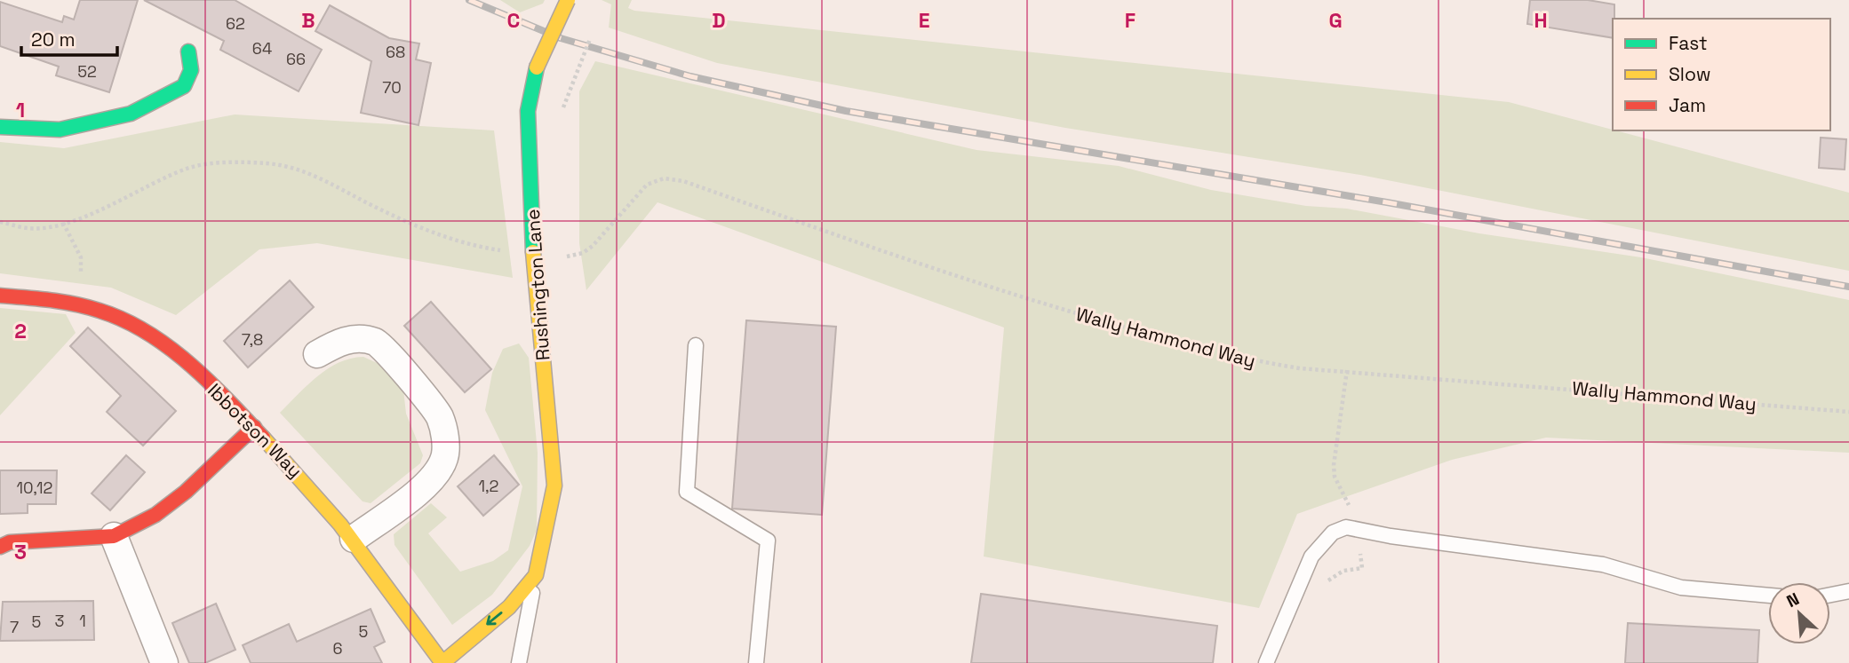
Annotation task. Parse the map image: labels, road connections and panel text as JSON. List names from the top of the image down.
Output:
{
  "streets": {
    "street": ["Rushington Lane", "Ibbotson Way"],
    "path": ["Wally Hammond Way"]
  },
  "crossings": [
    ["Rushington Lane", "Wally Hammond Way"],
    ["Rushington Lane", "Ibbotson Way"]
  ],
  "house_numbers": [
    "62",
    "64",
    "68",
    "66",
    "52",
    "70",
    "7,8",
    "1,2",
    "10,12",
    "3",
    "1",
    "5",
    "7",
    "5",
    "6"
  ],
  "legend": ["Fast", "Slow", "Jam"],
  "scale_bar": "20 m",
  "north": "top left",
  "grid": {
    "columns": [
      "B",
      "C",
      "D",
      "E",
      "F",
      "G",
      "H"
    ],
    "rows": ["1", "2", "3"]
  }
}
